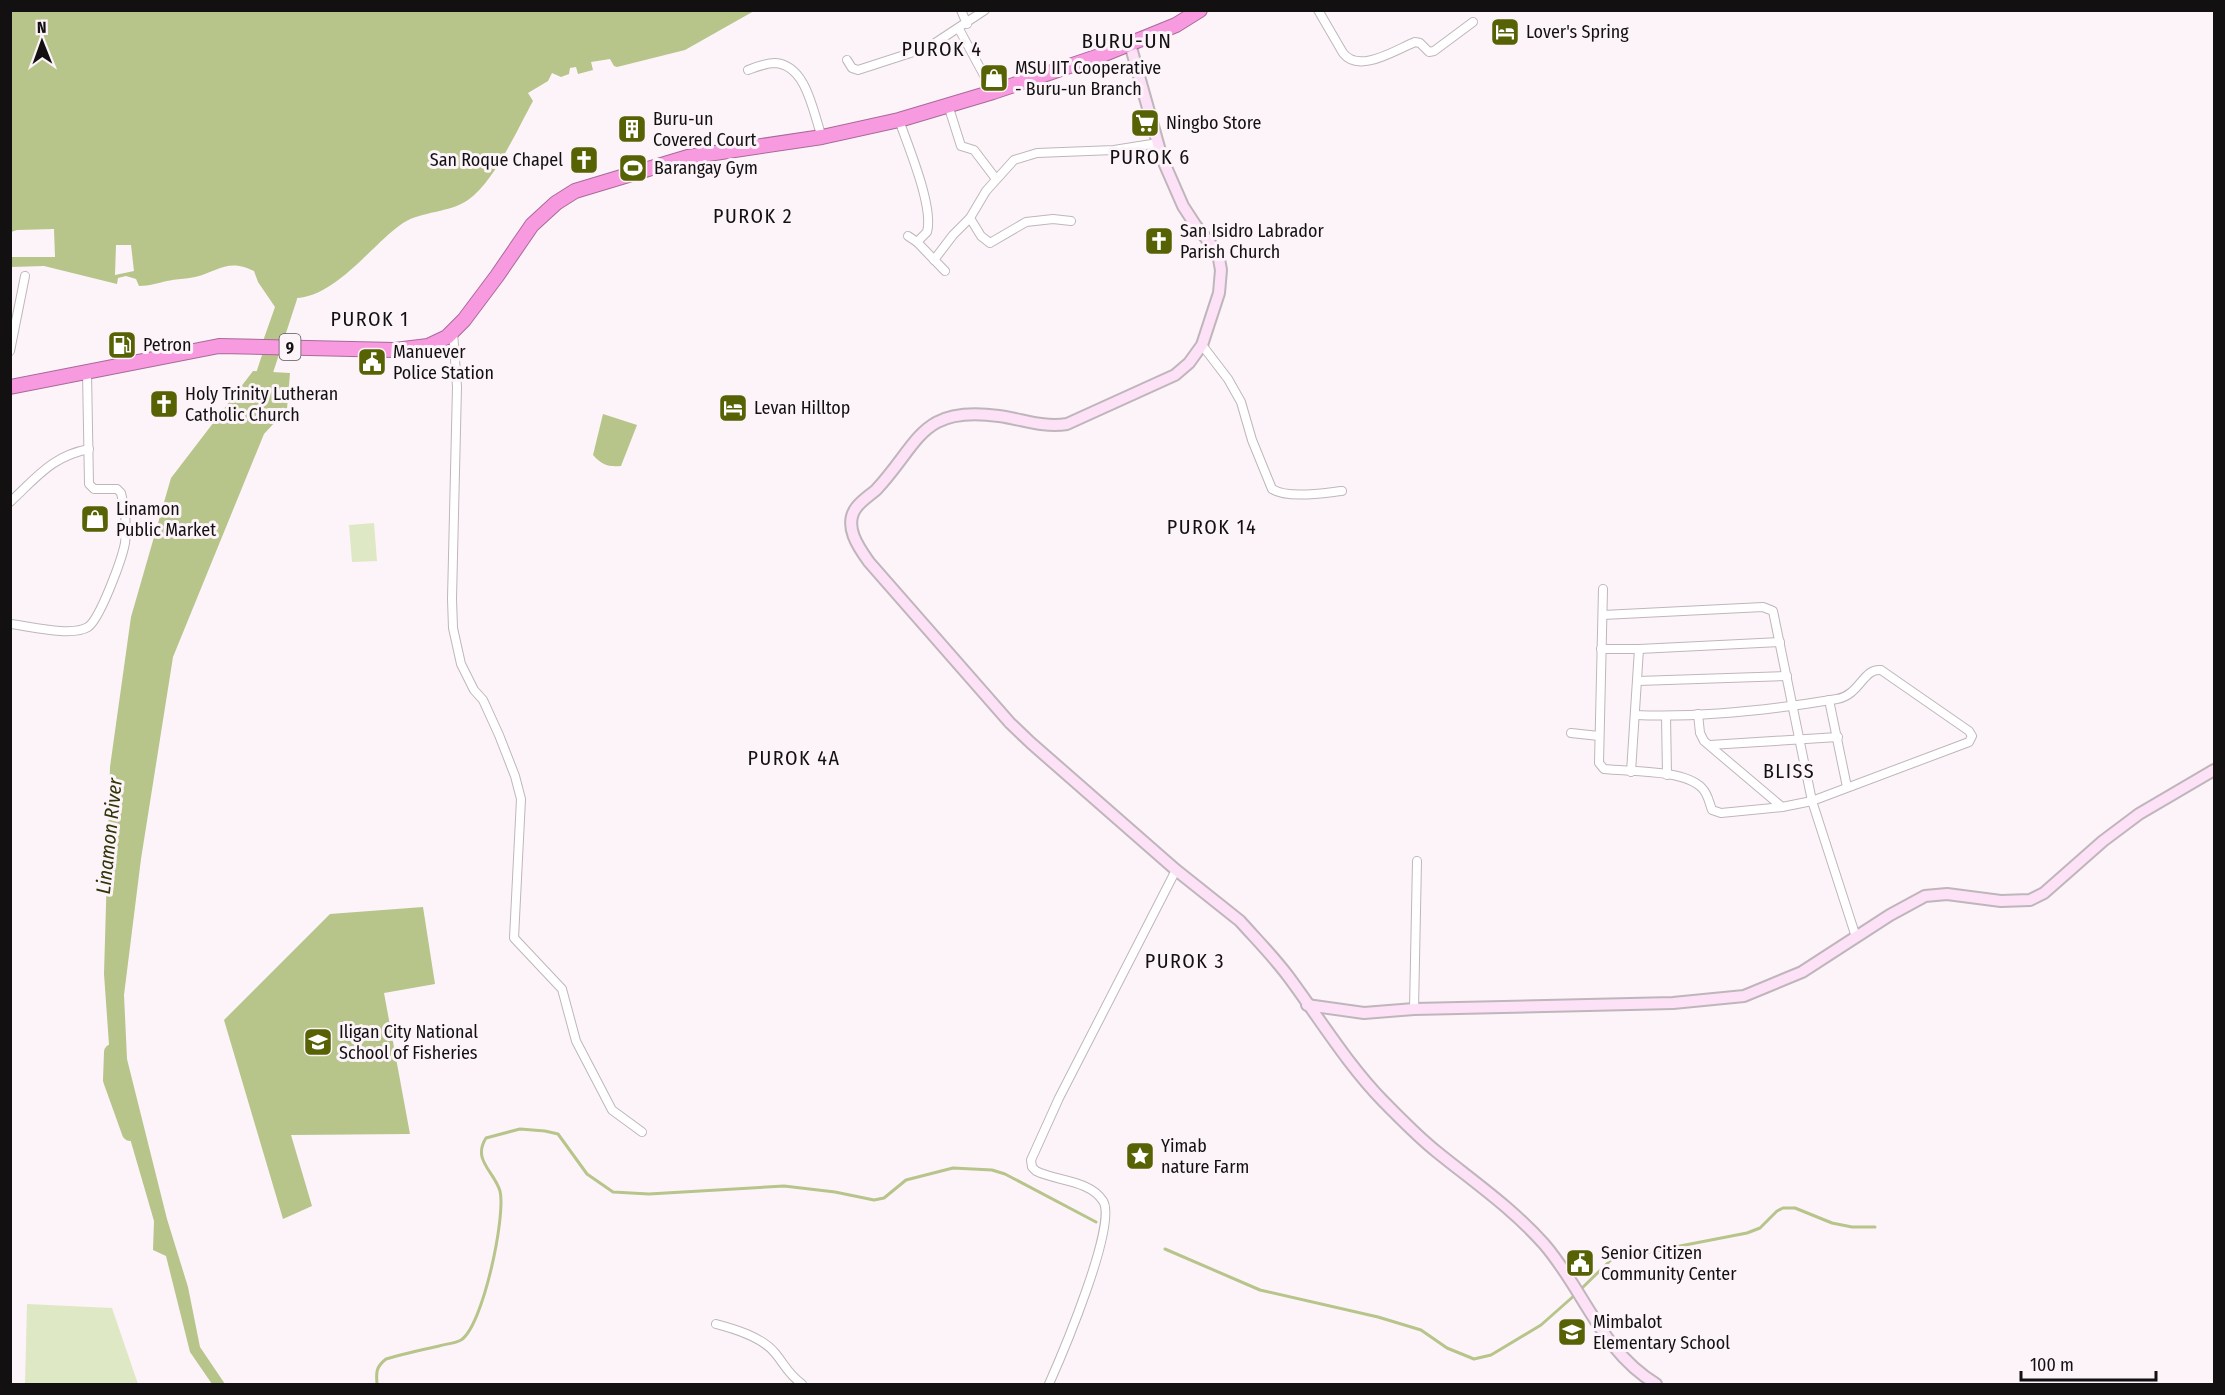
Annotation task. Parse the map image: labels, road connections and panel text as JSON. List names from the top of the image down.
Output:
{
  "streets": {
    "highway": ["9"]
  },
  "districts": [
    "BURU-UN",
    "PUROK 4",
    "PUROK 6",
    "PUROK 2",
    "PUROK 1",
    "PUROK 14",
    "PUROK 4A",
    "BLISS",
    "PUROK 3"
  ],
  "water": ["Linamon River"],
  "places": {
    "hotel": ["Lover's Spring", "Levan Hilltop"],
    "shop": ["MSU IIT Cooperative - Buru-un Branch", "Linamon Public Market"],
    "supermarket": ["Ningbo Store"],
    "building": ["Buru-un Covered Court"],
    "church": ["San Roque Chapel", "San Isidro Labrador Parish Church", "Holy Trinity Lutheran Catholic Church"],
    "sports": ["Barangay Gym"],
    "fuel station": ["Petron"],
    "public building": ["Manuever Police Station", "Senior Citizen Community Center"],
    "school or university": ["Iligan City National School of Fisheries", "Mimbalot Elementary School"],
    "place": ["Yimab nature Farm"]
  },
  "scale_bar": "100 m",
  "north": "top"
}
